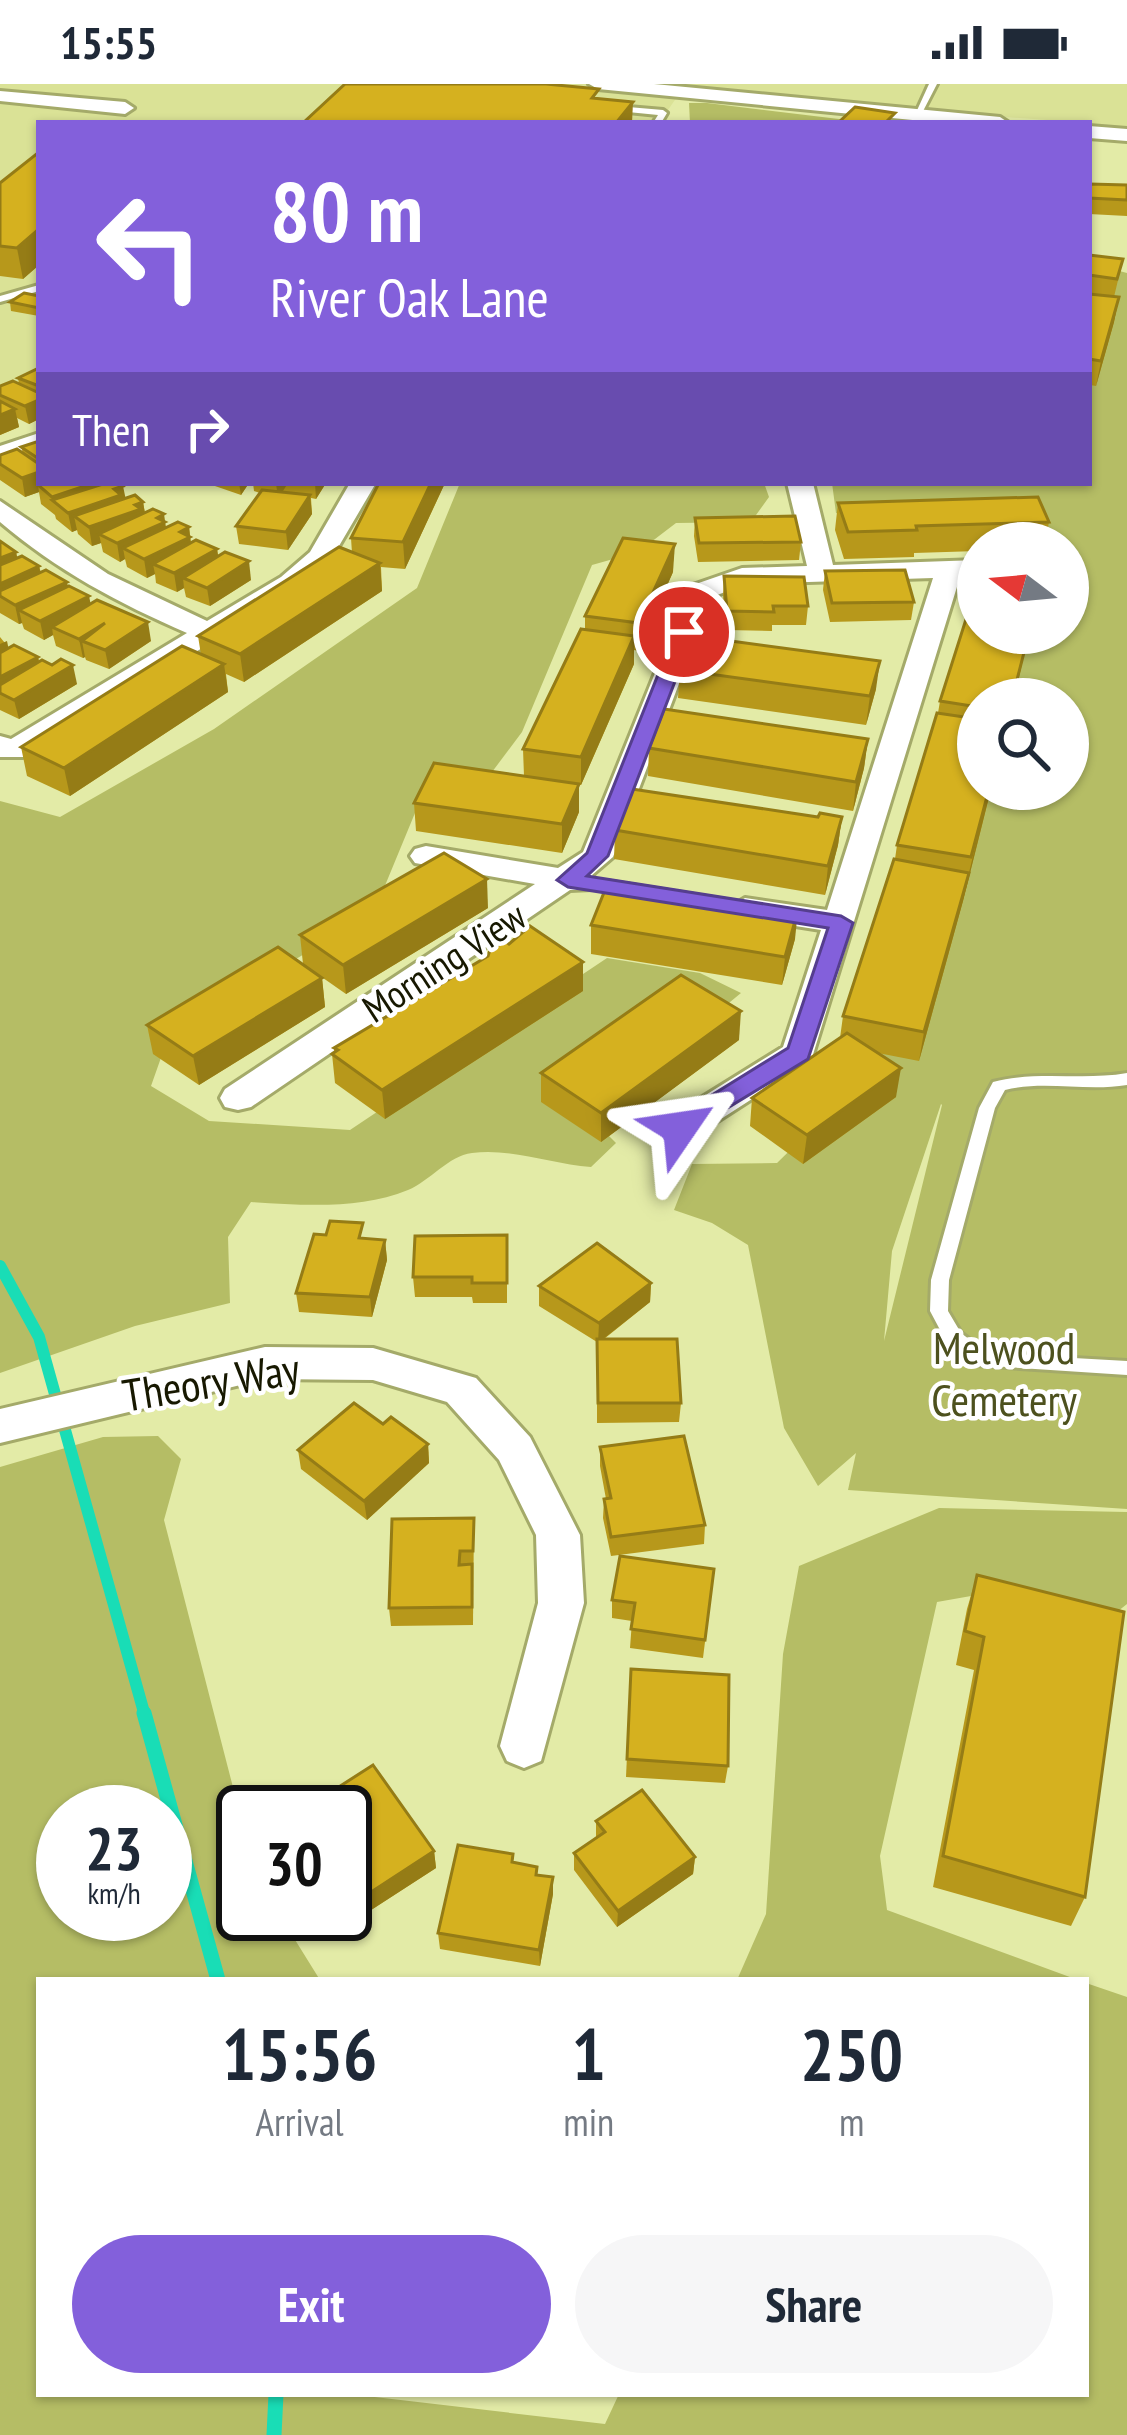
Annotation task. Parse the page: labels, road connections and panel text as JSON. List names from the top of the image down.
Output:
{
  "streets": {
    "street": ["Morning View", "Theory Way"]
  },
  "parks": ["Melwood Cemetery"],
  "north": "left",
  "page": {
    "status": "15:55",
    "turn": ["80 m", "River Oak Lane"],
    "then": "Then",
    "speed": "23 km/h",
    "limit": "30",
    "eta": [
      "15:56",
      "Arrival",
      "1",
      "min",
      "250",
      "m"
    ],
    "buttons": ["Exit", "Share"]
  }
}
